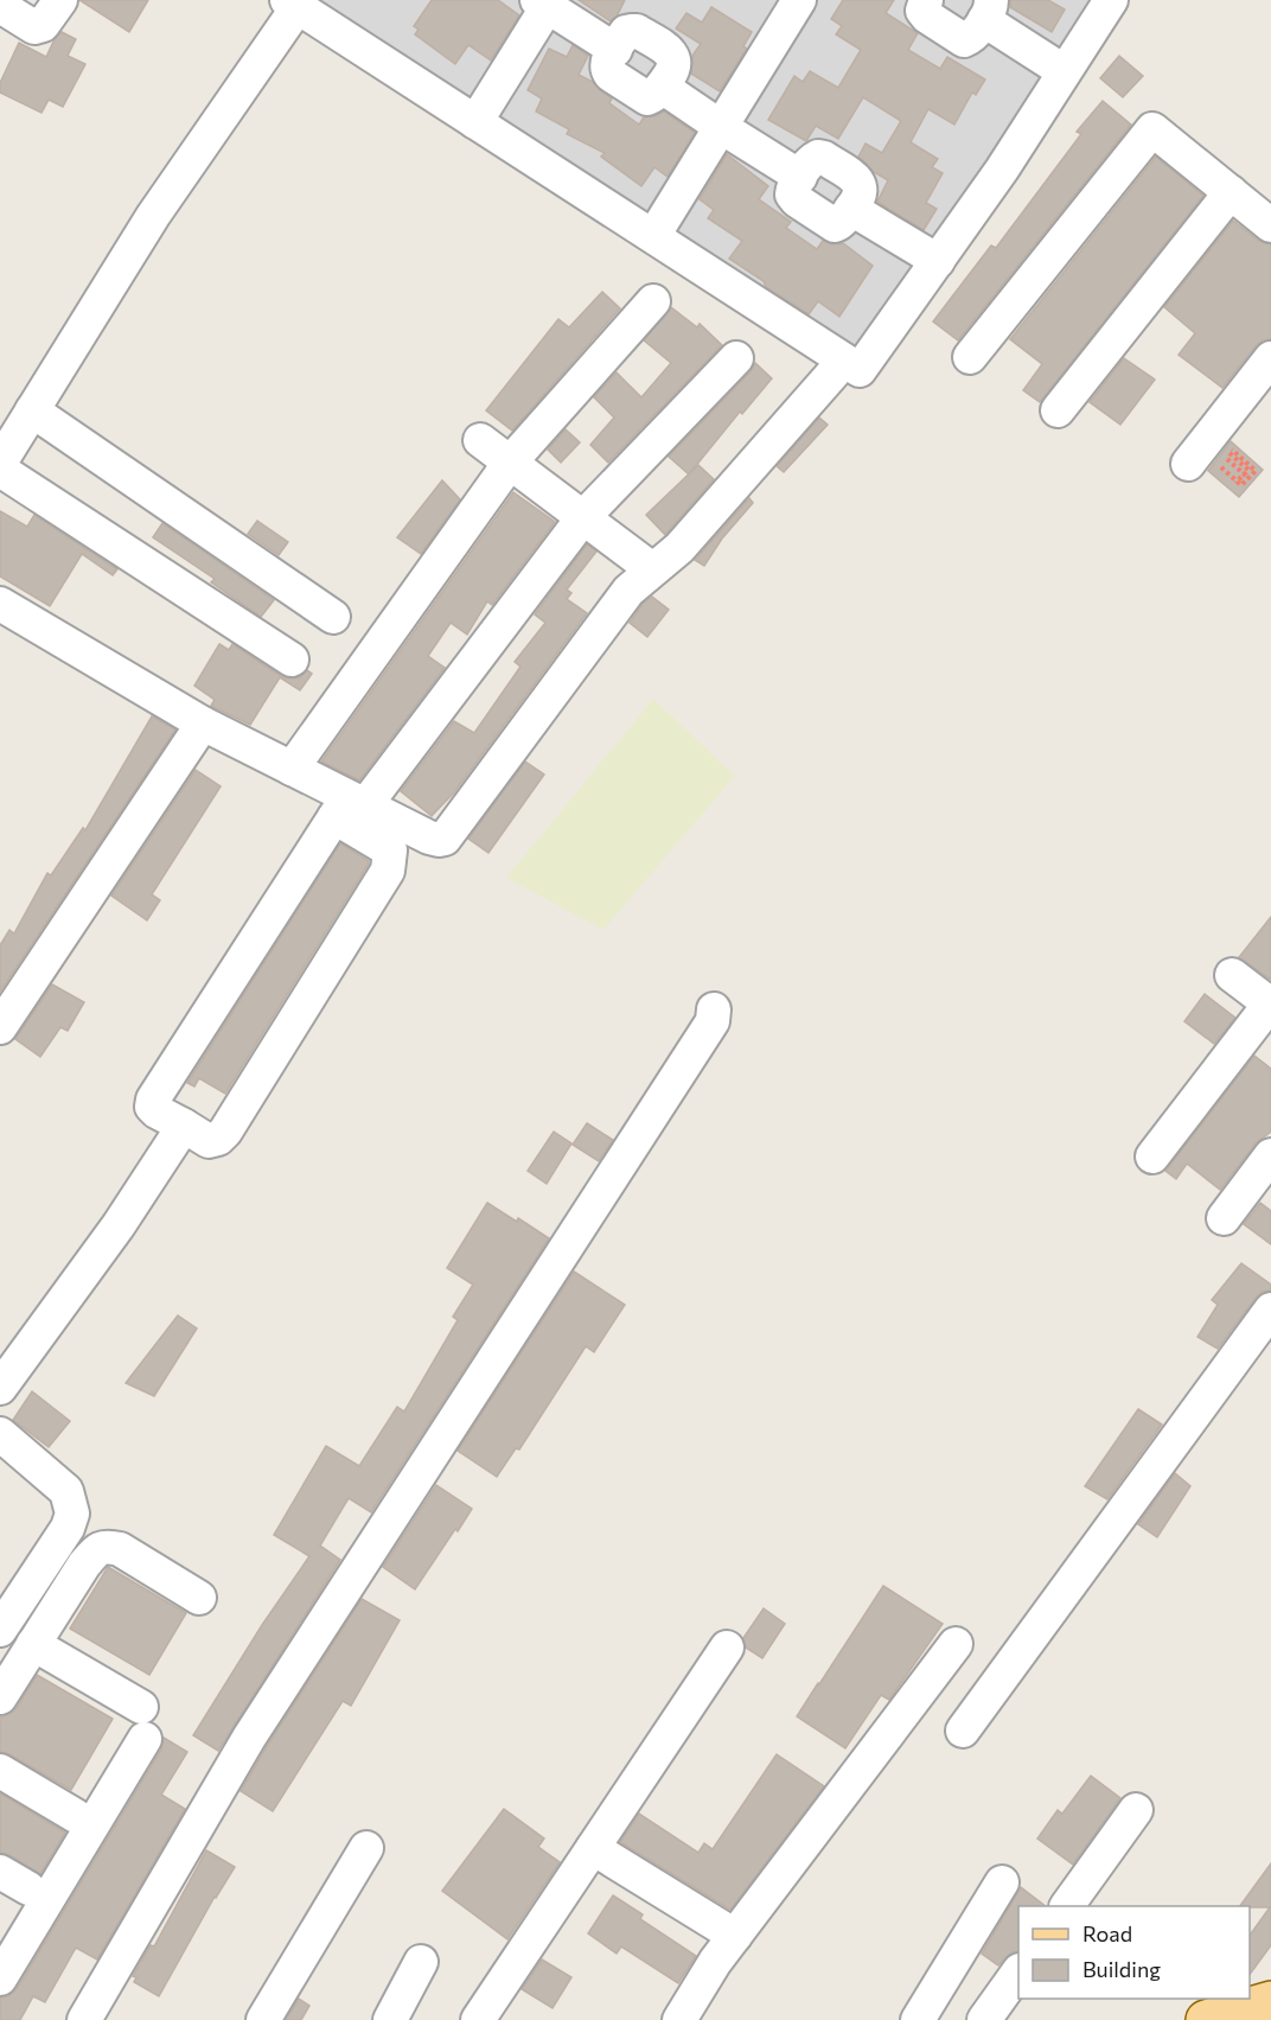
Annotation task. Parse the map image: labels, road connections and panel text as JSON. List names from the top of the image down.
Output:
{
  "legend": ["Road", "Building"]
}
